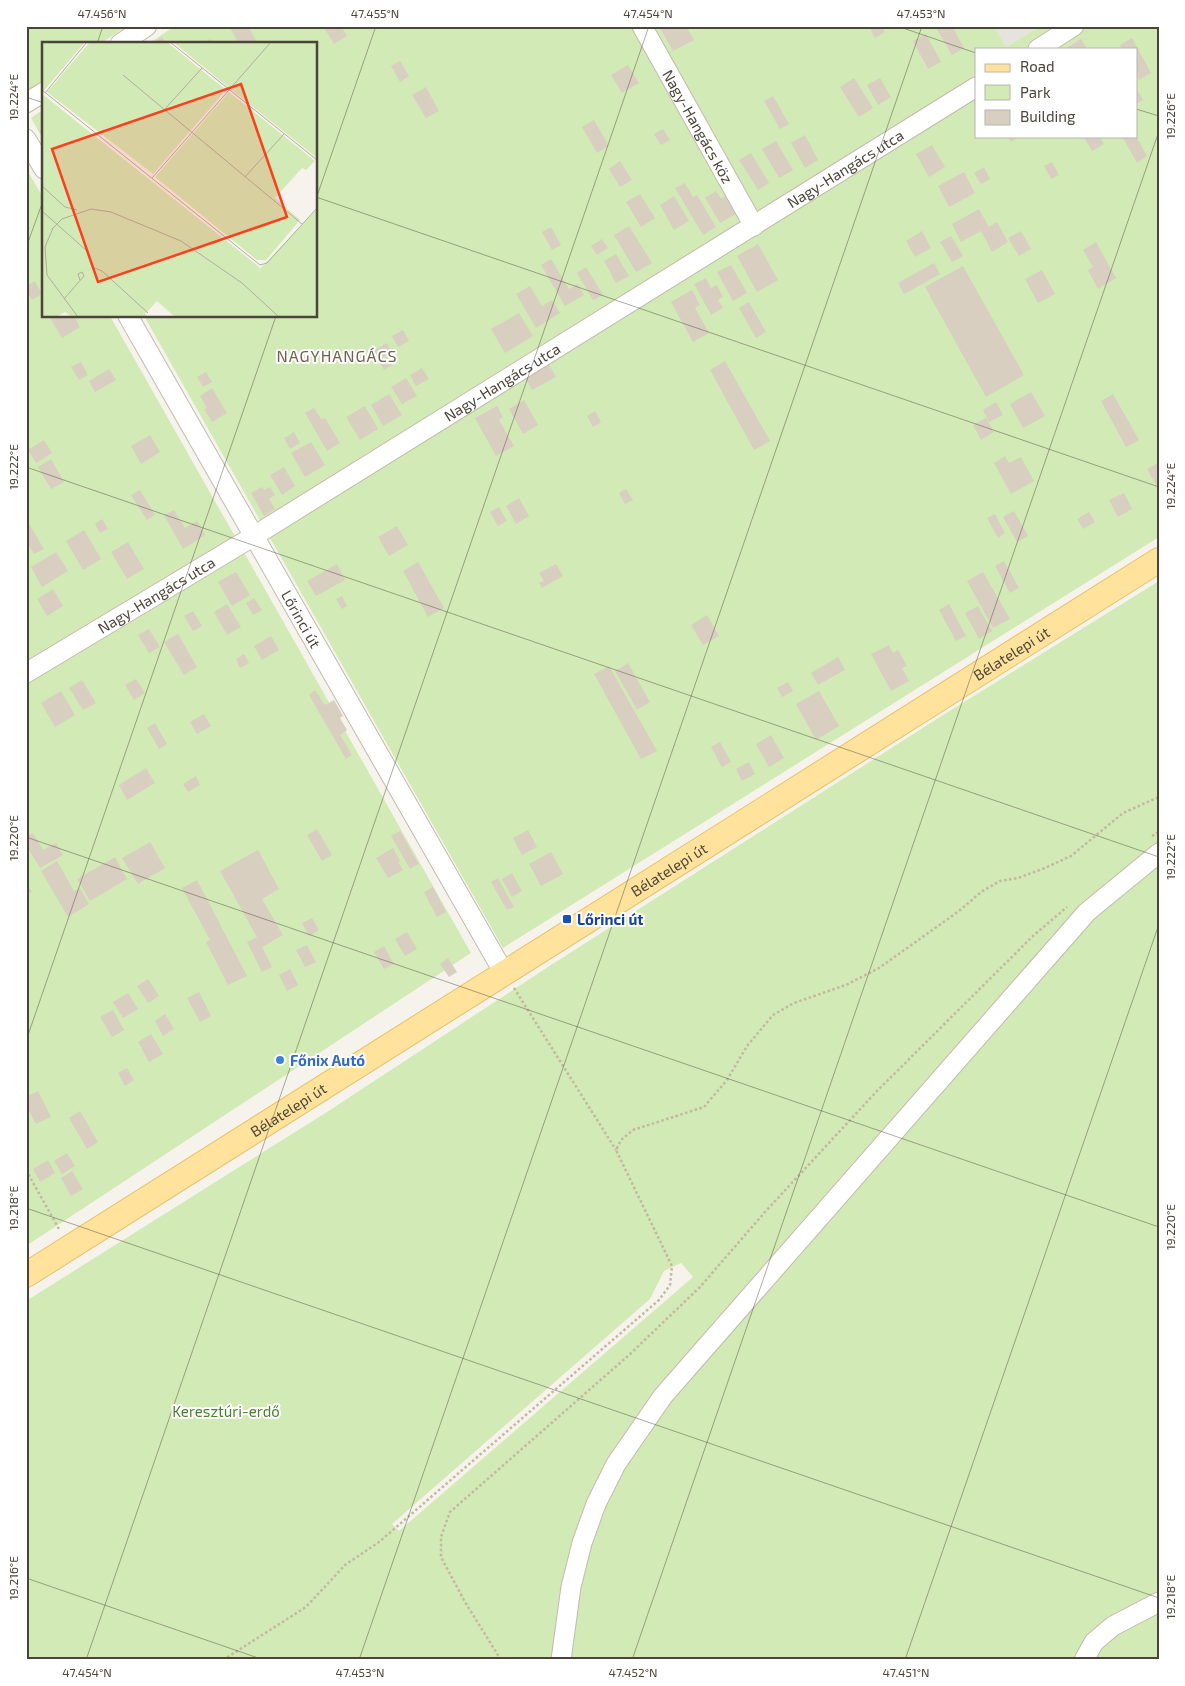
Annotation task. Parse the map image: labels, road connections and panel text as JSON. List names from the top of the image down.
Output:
{
  "streets": {
    "main road": ["Bélatelepi út"],
    "street": ["Nagy-Hangács köz", "Nagy-Hangács utca", "Lőrinci út"]
  },
  "crossings": [
    ["Nagy-Hangács köz", "Nagy-Hangács utca"],
    ["Nagy-Hangács utca", "Lőrinci út"],
    ["Lőrinci út", "Bélatelepi út"]
  ],
  "districts": ["NAGYHANGÁCS"],
  "parks": ["Keresztúri-erdő"],
  "places": {
    "transit": ["Lőrinci út"],
    "other": ["Főnix Autó"]
  },
  "legend": ["Road", "Park", "Building"],
  "coordinates": [
    "47.456°N",
    "47.455°N",
    "47.454°N",
    "47.453°N",
    "19.224°E",
    "19.226°E",
    "19.222°E",
    "19.220°E",
    "19.218°E",
    "19.216°E",
    "47.452°N",
    "47.451°N"
  ]
}
